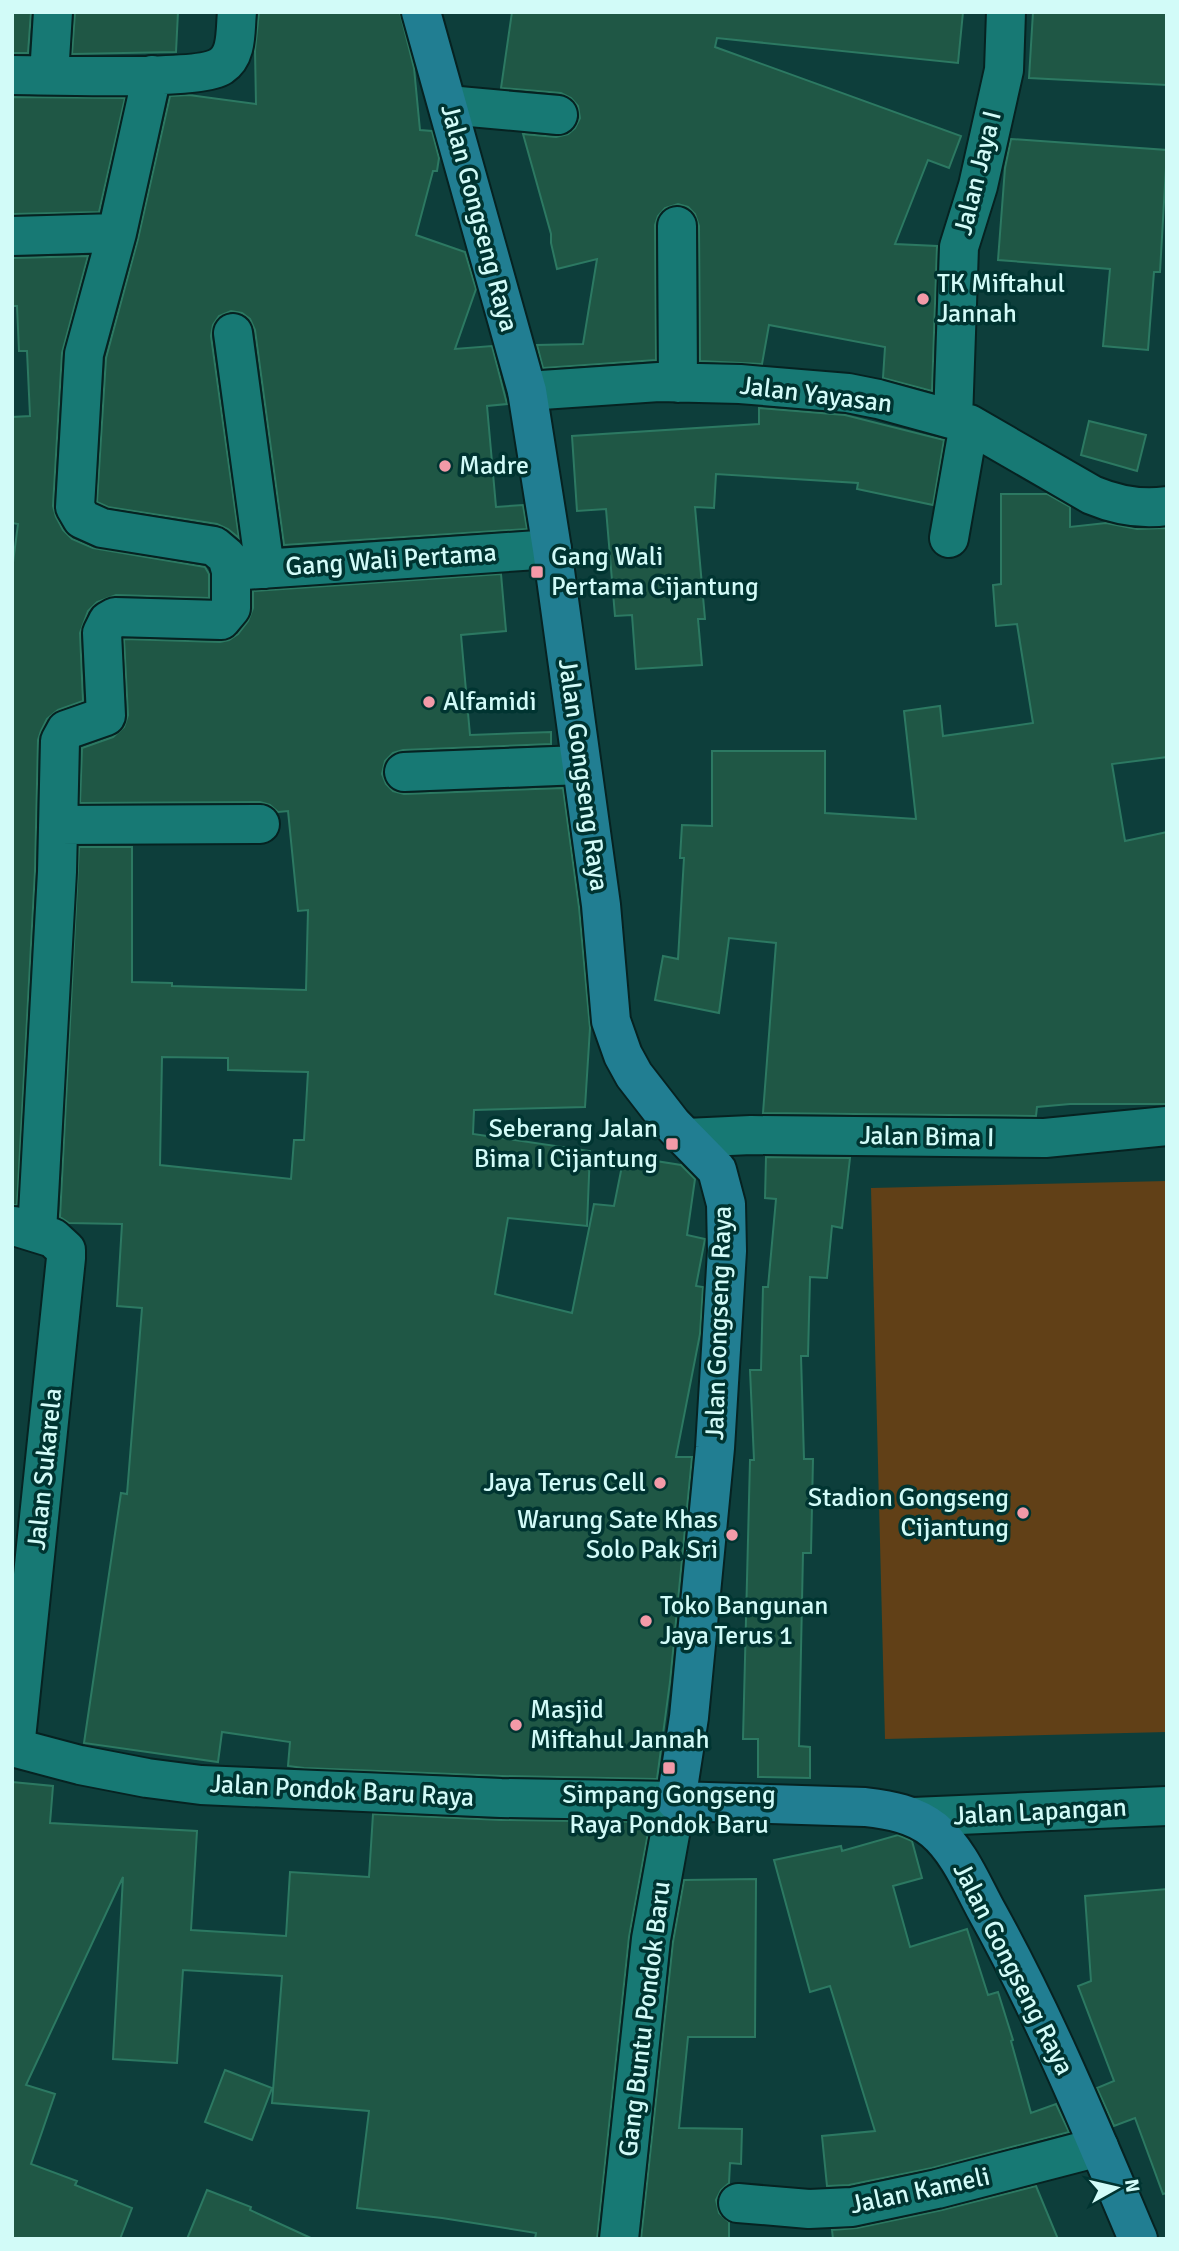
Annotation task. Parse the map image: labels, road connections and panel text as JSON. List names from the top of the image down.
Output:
{
  "streets": {
    "street": [
      "Jalan Jaya I",
      "Jalan Gongseng Raya",
      "Jalan Yayasan",
      "Gang Wali Pertama",
      "Jalan Bima I",
      "Jalan Sukarela",
      "Jalan Pondok Baru Raya",
      "Jalan Lapangan",
      "Gang Buntu Pondok Baru",
      "Jalan Kameli"
    ]
  },
  "crossings": [
    ["Jalan Jaya I", "Jalan Yayasan"],
    ["Jalan Gongseng Raya", "Jalan Yayasan"],
    ["Jalan Gongseng Raya", "Gang Wali Pertama"],
    ["Jalan Gongseng Raya", "Jalan Bima I"],
    ["Jalan Gongseng Raya", "Jalan Pondok Baru Raya"],
    ["Jalan Gongseng Raya", "Jalan Lapangan"],
    ["Jalan Gongseng Raya", "Gang Buntu Pondok Baru"],
    ["Jalan Gongseng Raya", "Jalan Kameli"],
    ["Jalan Sukarela", "Jalan Pondok Baru Raya"],
    ["Jalan Pondok Baru Raya", "Gang Buntu Pondok Baru"]
  ],
  "places": {
    "other": [
      "TK Miftahul Jannah",
      "Madre",
      "Alfamidi",
      "Jaya Terus Cell",
      "Stadion Gongseng Cijantung",
      "Warung Sate Khas Solo Pak Sri",
      "Toko Bangunan Jaya Terus 1",
      "Masjid Miftahul Jannah"
    ],
    "transit": ["Gang Wali Pertama Cijantung", "Seberang Jalan Bima I Cijantung", "Simpang Gongseng Raya Pondok Baru"]
  },
  "north": "right"
}
